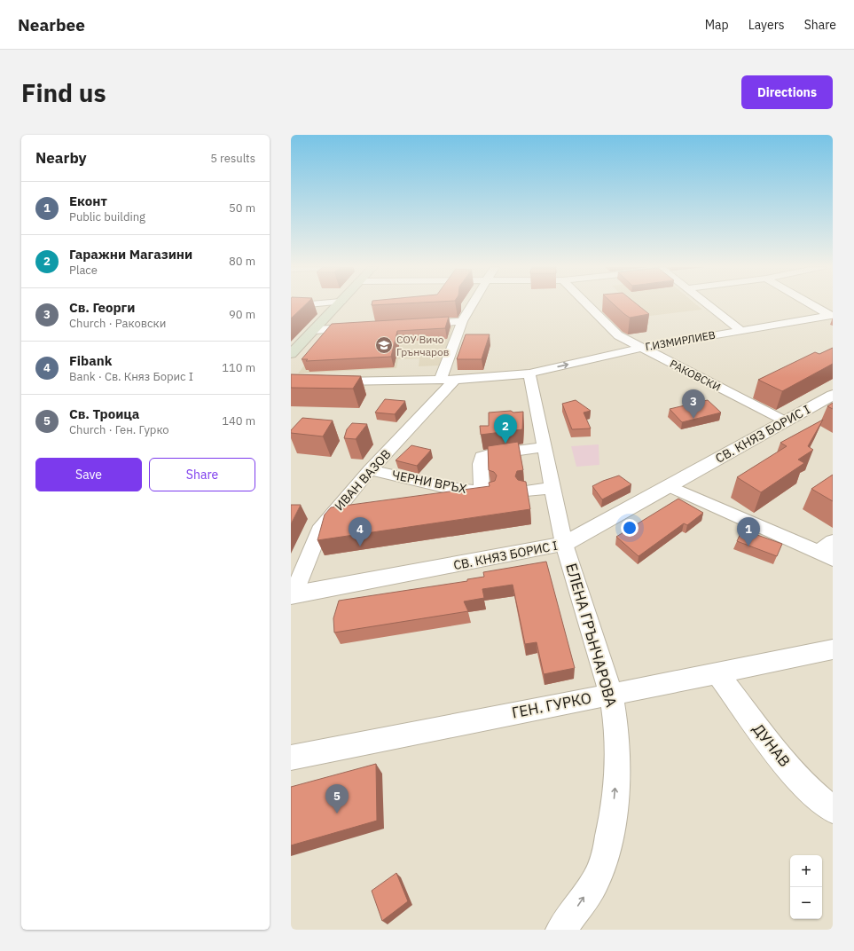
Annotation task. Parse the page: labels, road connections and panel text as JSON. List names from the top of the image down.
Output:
{
  "streets": {
    "street": [
      "Г.ИЗМИРЛИЕВ",
      "РАКОВСКИ",
      "СВ. КНЯЗ БОРИС I",
      "ИВАН ВАЗОВ",
      "ЧЕРНИ ВРЪХ",
      "ЕЛЕНА ГРЪНЧАРОВА",
      "ГЕН. ГУРКО",
      "ДУНАВ"
    ]
  },
  "crossings": [
    ["Г.ИЗМИРЛИЕВ", "РАКОВСКИ"],
    ["Г.ИЗМИРЛИЕВ", "ИВАН ВАЗОВ"],
    ["Г.ИЗМИРЛИЕВ", "ЕЛЕНА ГРЪНЧАРОВА"],
    ["РАКОВСКИ", "СВ. КНЯЗ БОРИС I"],
    ["СВ. КНЯЗ БОРИС I", "ИВАН ВАЗОВ"],
    ["СВ. КНЯЗ БОРИС I", "ЕЛЕНА ГРЪНЧАРОВА"],
    ["ИВАН ВАЗОВ", "ЧЕРНИ ВРЪХ"],
    ["ЧЕРНИ ВРЪХ", "ЕЛЕНА ГРЪНЧАРОВА"],
    ["ЕЛЕНА ГРЪНЧАРОВА", "ГЕН. ГУРКО"],
    ["ГЕН. ГУРКО", "ДУНАВ"]
  ],
  "one_way": ["ЕЛЕНА ГРЪНЧАРОВА"],
  "places": {
    "school or university": ["СОУ Вичо Грънчаров"]
  },
  "page": {
    "header": "Nearbee",
    "nav": ["Map", "Layers", "Share"],
    "buttons": [
      "Directions",
      ["Save", "Share"]
    ],
    "title": "Find us",
    "heading": ["Nearby", "5 results"],
    "list": [
      {
        "mark": "1",
        "name": "Еконт",
        "note": "Public building",
        "value": "50 m"
      },
      {
        "mark": "2",
        "name": "Гаражни Магазини",
        "note": "Place",
        "value": "80 m"
      },
      {
        "mark": "3",
        "name": "Св. Георги",
        "note": "Church · Раковски",
        "value": "90 m"
      },
      {
        "mark": "4",
        "name": "Fibank",
        "note": "Bank · Св. Княз Борис I",
        "value": "110 m"
      },
      {
        "mark": "5",
        "name": "Св. Троица",
        "note": "Church · Ген. Гурко",
        "value": "140 m"
      }
    ],
    "pins": [
      "3",
      "2",
      "1",
      "4",
      "5"
    ],
    "map_buttons": ["+", "−"]
  }
}
